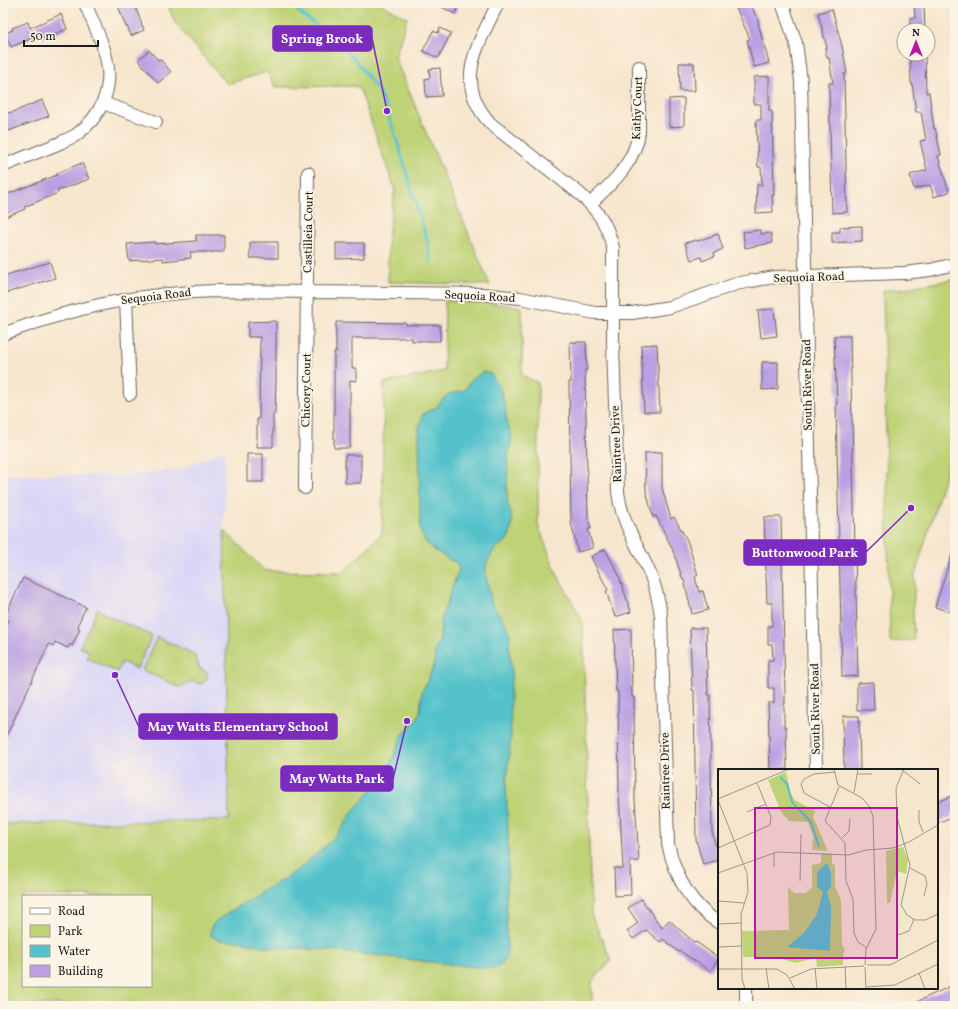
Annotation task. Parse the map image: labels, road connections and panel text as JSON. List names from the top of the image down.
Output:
{
  "streets": {
    "street": [
      "Kathy Court",
      "Castilleia Court",
      "Sequoia Road",
      "South River Road",
      "Chicory Court",
      "Raintree Drive"
    ]
  },
  "crossings": [
    ["Kathy Court", "Raintree Drive"],
    ["Castilleia Court", "Sequoia Road"],
    ["Castilleia Court", "Chicory Court"],
    ["Sequoia Road", "South River Road"],
    ["Sequoia Road", "Chicory Court"],
    ["Sequoia Road", "Raintree Drive"]
  ],
  "places": [
    "Spring Brook",
    "Buttonwood Park",
    "May Watts Elementary School",
    "May Watts Park"
  ],
  "legend": [
    "Road",
    "Park",
    "Water",
    "Building"
  ],
  "scale_bar": "50 m",
  "north": "top"
}
